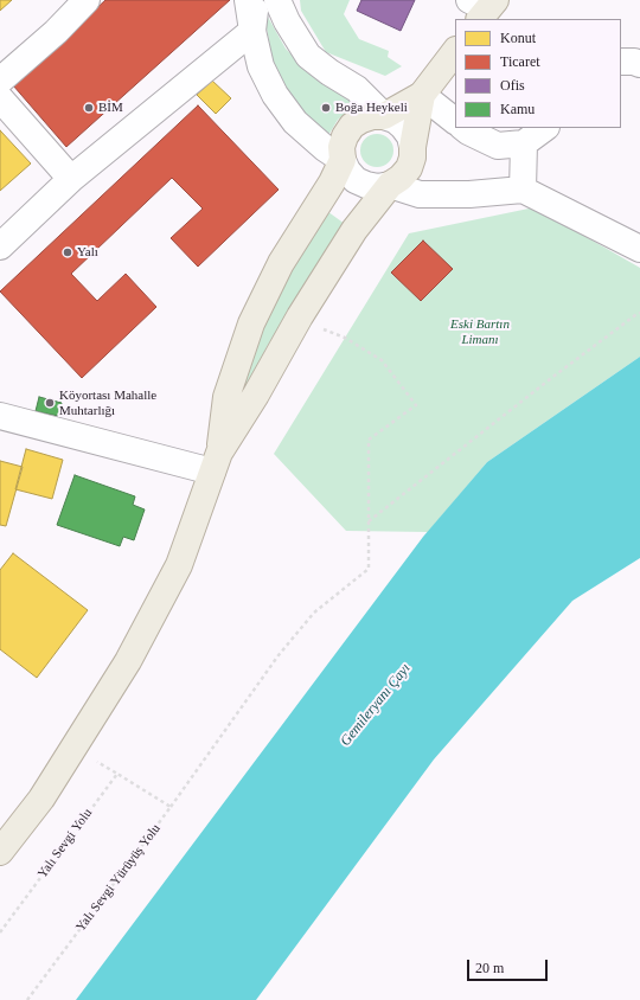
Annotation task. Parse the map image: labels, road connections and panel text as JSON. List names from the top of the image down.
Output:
{
  "streets": {
    "path": ["Yalı Sevgi Yolu", "Yalı Sevgi Yürüyüş Yolu"]
  },
  "water": ["Gemileryanı Çayı"],
  "parks": ["Eski Bartın Limanı"],
  "places": [
    "BİM",
    "Boğa Heykeli",
    "Yalı",
    "Köyortası Mahalle Muhtarlığı"
  ],
  "legend": [
    "Konut",
    "Ticaret",
    "Ofis",
    "Kamu"
  ],
  "scale_bar": "20 m"
}
